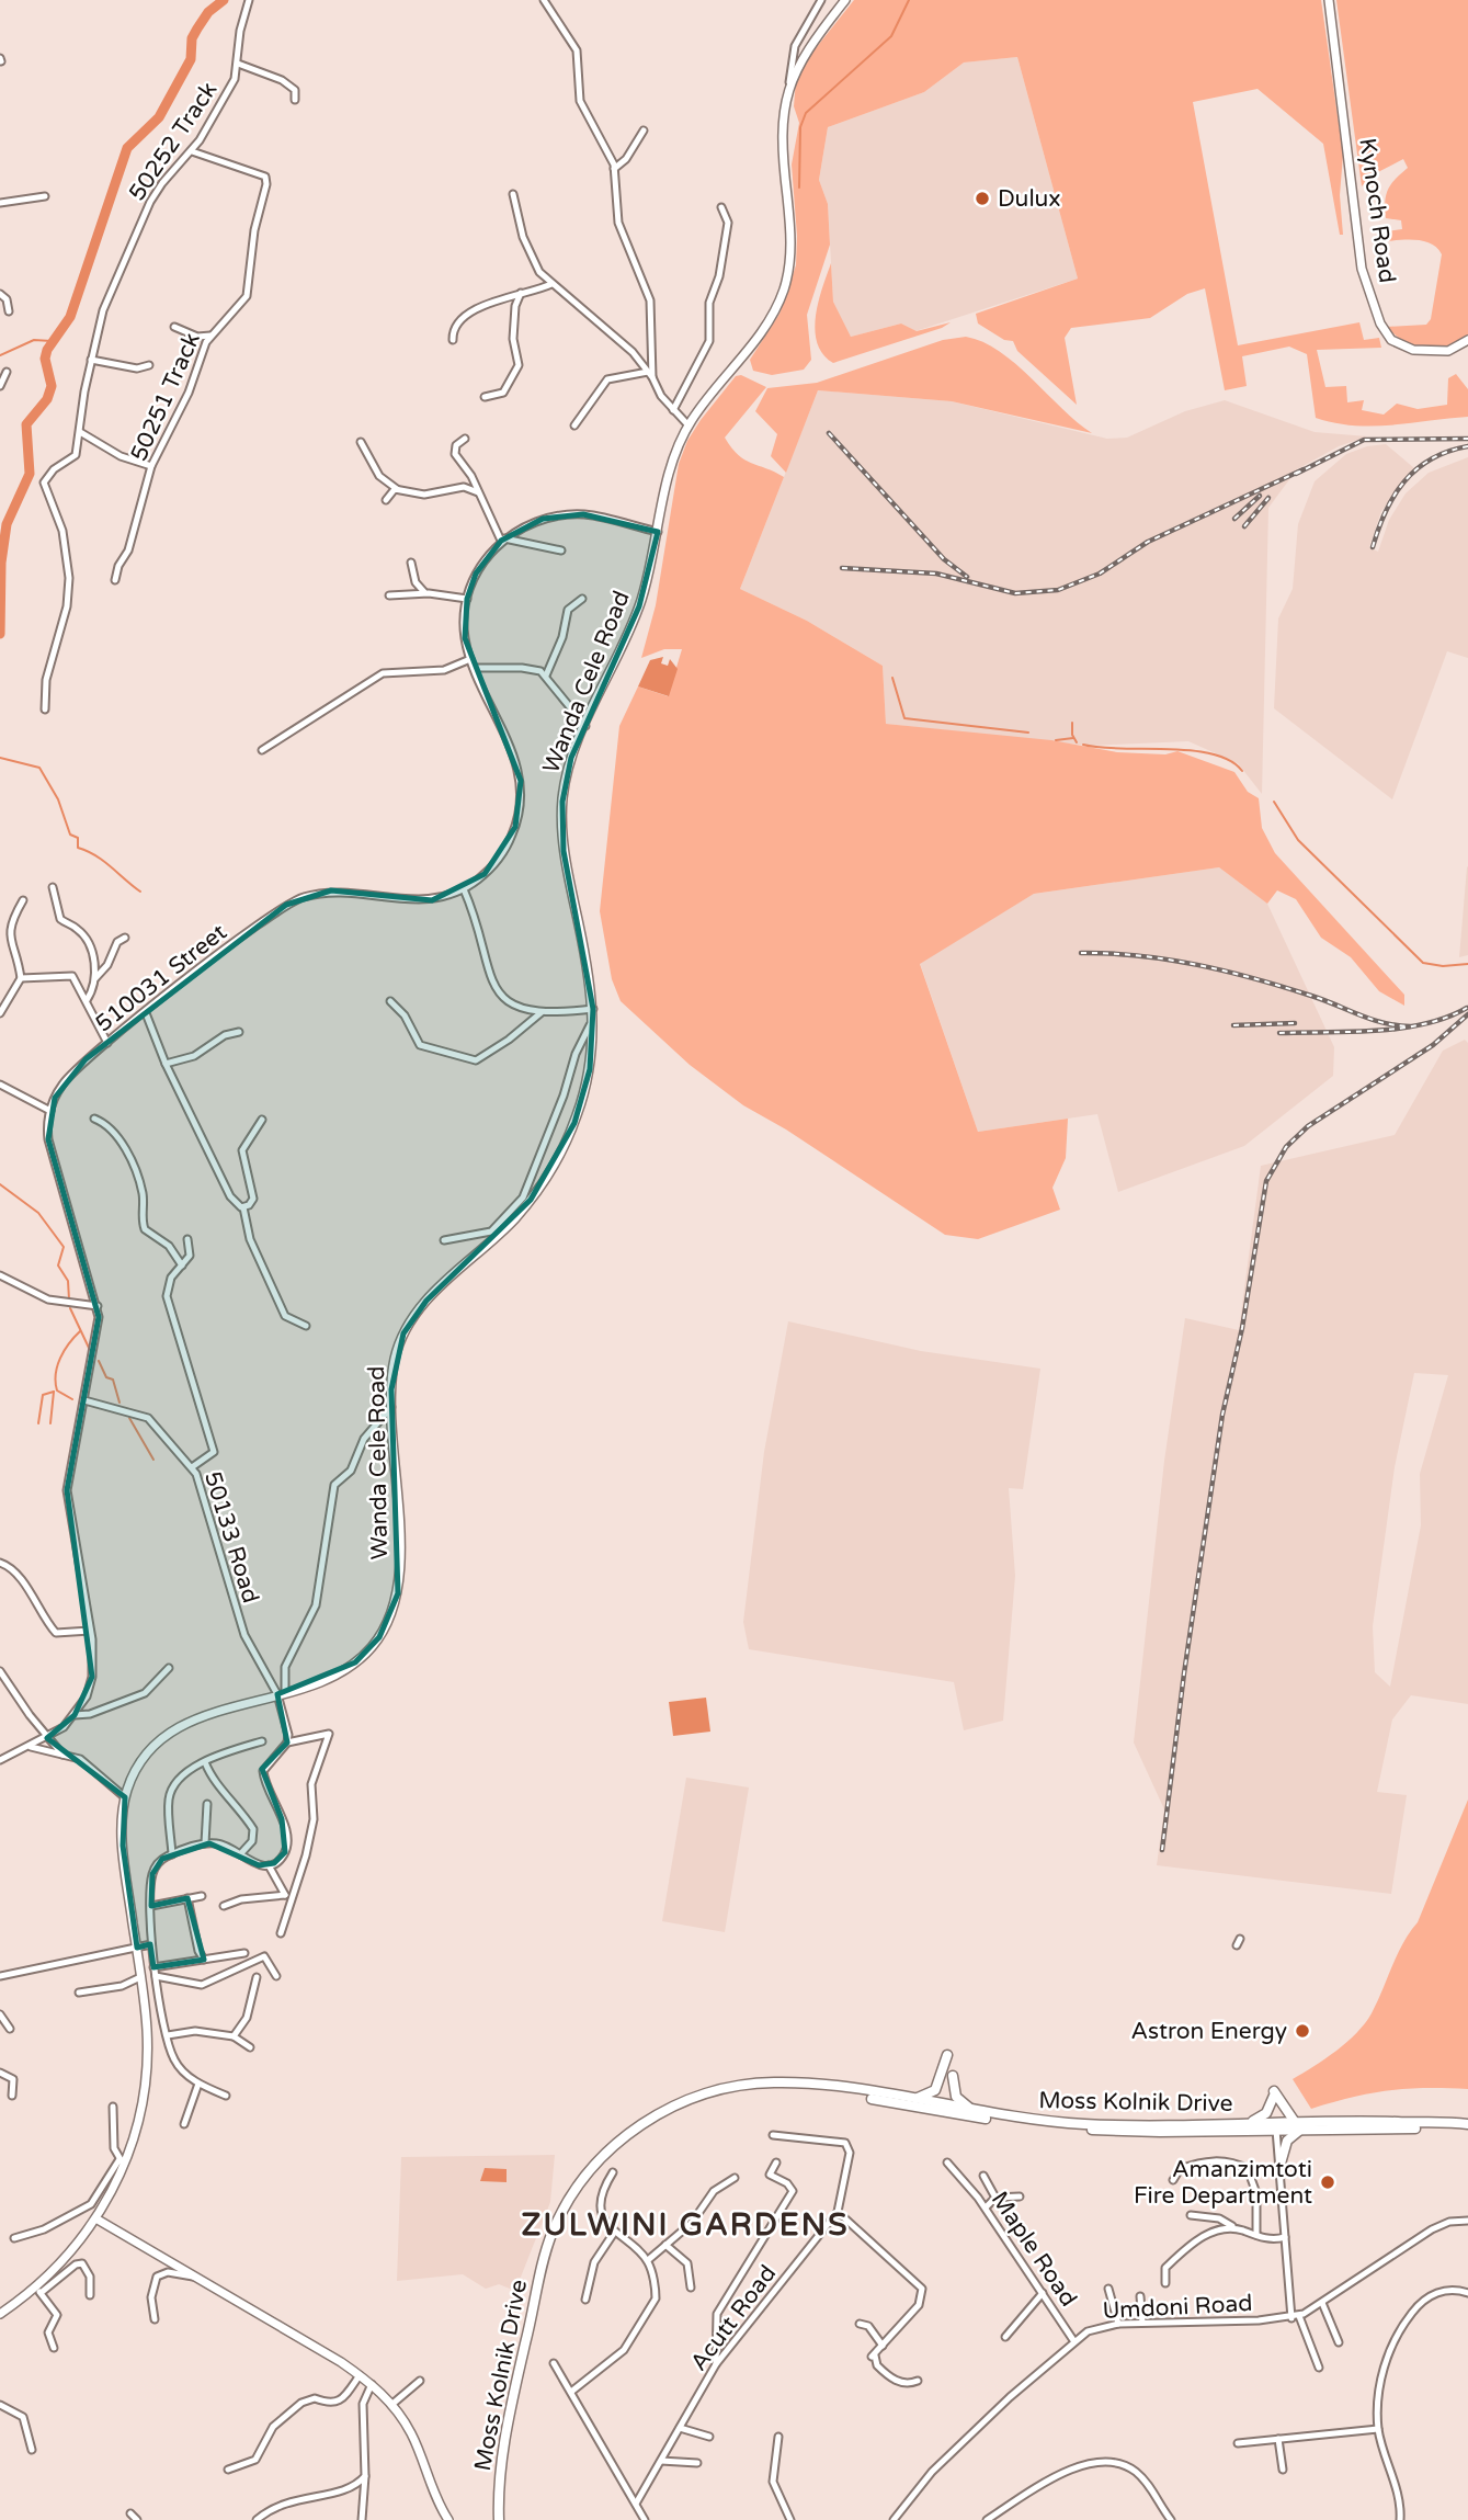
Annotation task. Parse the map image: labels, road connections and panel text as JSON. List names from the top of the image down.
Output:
{
  "streets": {
    "main road": ["Moss Kolnik Drive"],
    "street": [
      "50252 Track",
      "Kynoch Road",
      "50251 Track",
      "Wanda Cele Road",
      "510031 Street",
      "50133 Road",
      "Maple Road",
      "Umdoni Road",
      "Acutt Road"
    ]
  },
  "crossings": [
    ["50252 Track", "50251 Track"],
    ["Wanda Cele Road", "510031 Street"],
    ["Wanda Cele Road", "50133 Road"],
    ["510031 Street", "50133 Road"],
    ["Maple Road", "Umdoni Road"]
  ],
  "districts": ["ZULWINI GARDENS"],
  "places": ["Dulux", "Astron Energy", "Amanzimtoti Fire Department"]
}
